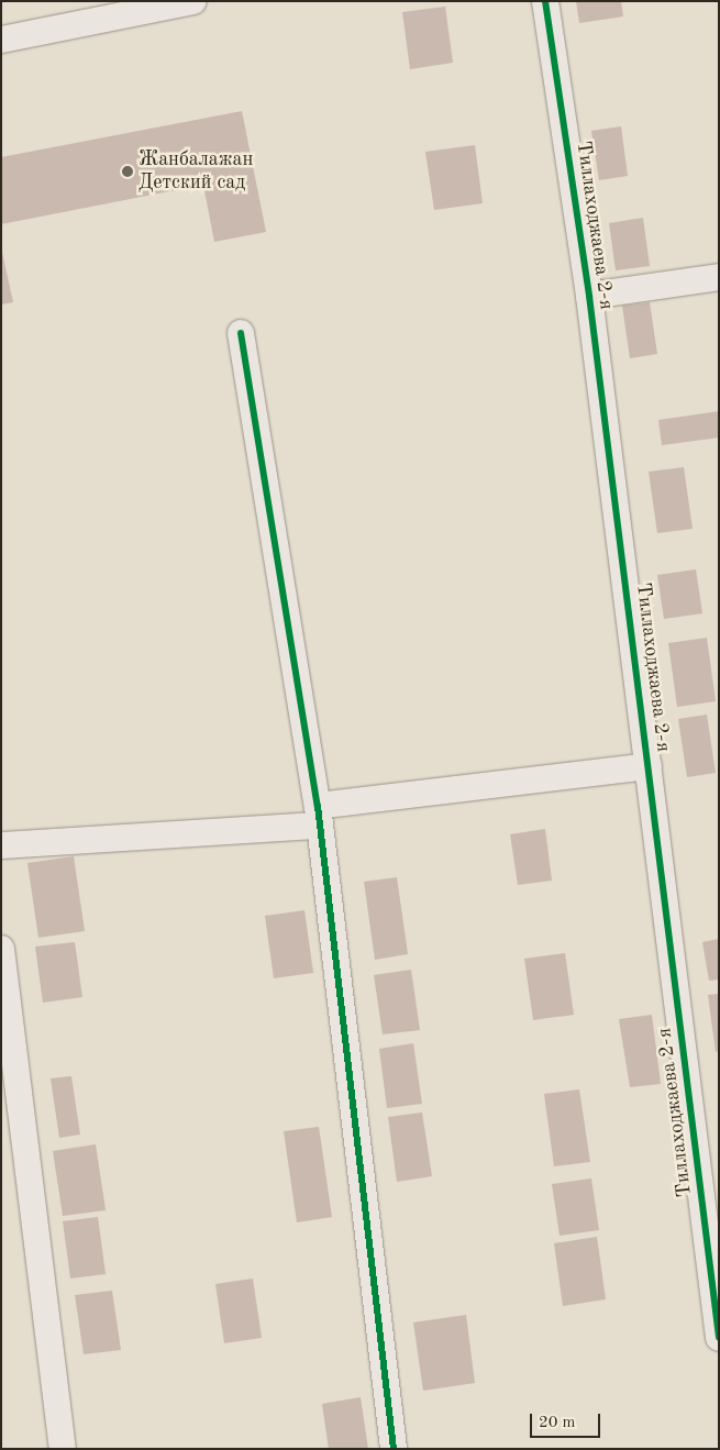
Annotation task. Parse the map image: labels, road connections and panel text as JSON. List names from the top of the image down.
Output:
{
  "streets": {
    "street": ["Тиллаходжаева 2-я"]
  },
  "places": ["Жанбалажан Детский сад"],
  "scale_bar": "20 m"
}
